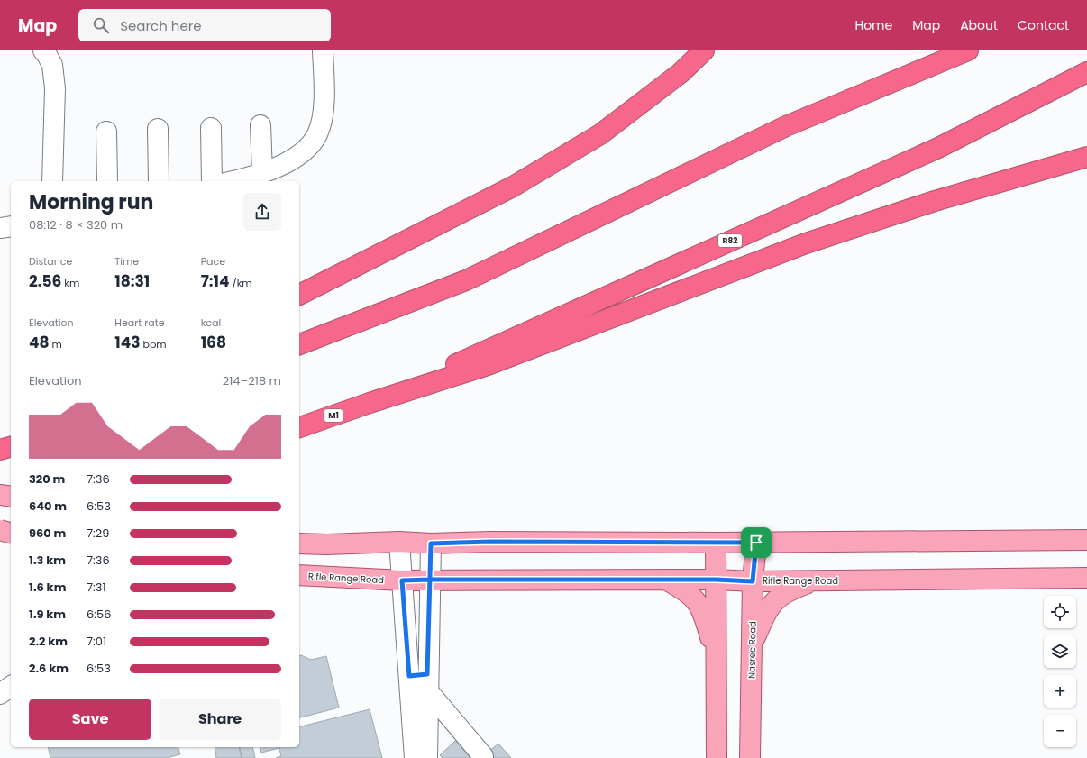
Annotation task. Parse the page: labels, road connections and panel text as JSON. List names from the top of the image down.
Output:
{
  "streets": {
    "highway": ["R82", "M1"],
    "main road": ["Rifle Range Road", "Nasrec Road"]
  },
  "crossings": [
    ["R82", "M1"],
    ["Rifle Range Road", "Nasrec Road"]
  ],
  "page": {
    "header": "Map",
    "search": "Search here",
    "nav": [
      "Home",
      "Map",
      "About",
      "Contact"
    ],
    "heading": ["Morning run", "08:12 · 8 × 320 m"],
    "stats": [
      ["Distance", "2.56 km"],
      ["Time", "18:31"],
      ["Pace", "7:14 /km"],
      ["Elevation", "48 m"],
      ["Heart rate", "143 bpm"],
      ["kcal", "168"]
    ],
    "chart": ["Elevation", "214–218 m"],
    "list": [
      {
        "name": "320 m",
        "note": "7:36"
      },
      {
        "name": "640 m",
        "note": "6:53"
      },
      {
        "name": "960 m",
        "note": "7:29"
      },
      {
        "name": "1.3 km",
        "note": "7:36"
      },
      {
        "name": "1.6 km",
        "note": "7:31"
      },
      {
        "name": "1.9 km",
        "note": "6:56"
      },
      {
        "name": "2.2 km",
        "note": "7:01"
      },
      {
        "name": "2.6 km",
        "note": "6:53"
      }
    ],
    "map_buttons": ["+", "−"],
    "buttons": ["Save", "Share"]
  }
}
